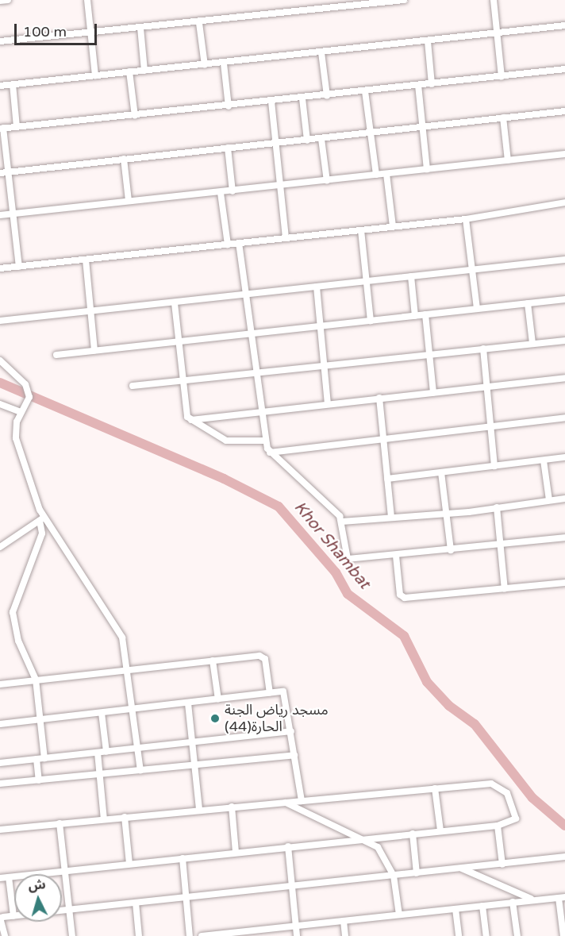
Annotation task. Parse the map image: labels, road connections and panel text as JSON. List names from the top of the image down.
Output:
{
  "water": ["Khor Shambat"],
  "places": ["مسجد رياض الجنة الحارة(44)"],
  "scale_bar": "100 m",
  "north": "top"
}
